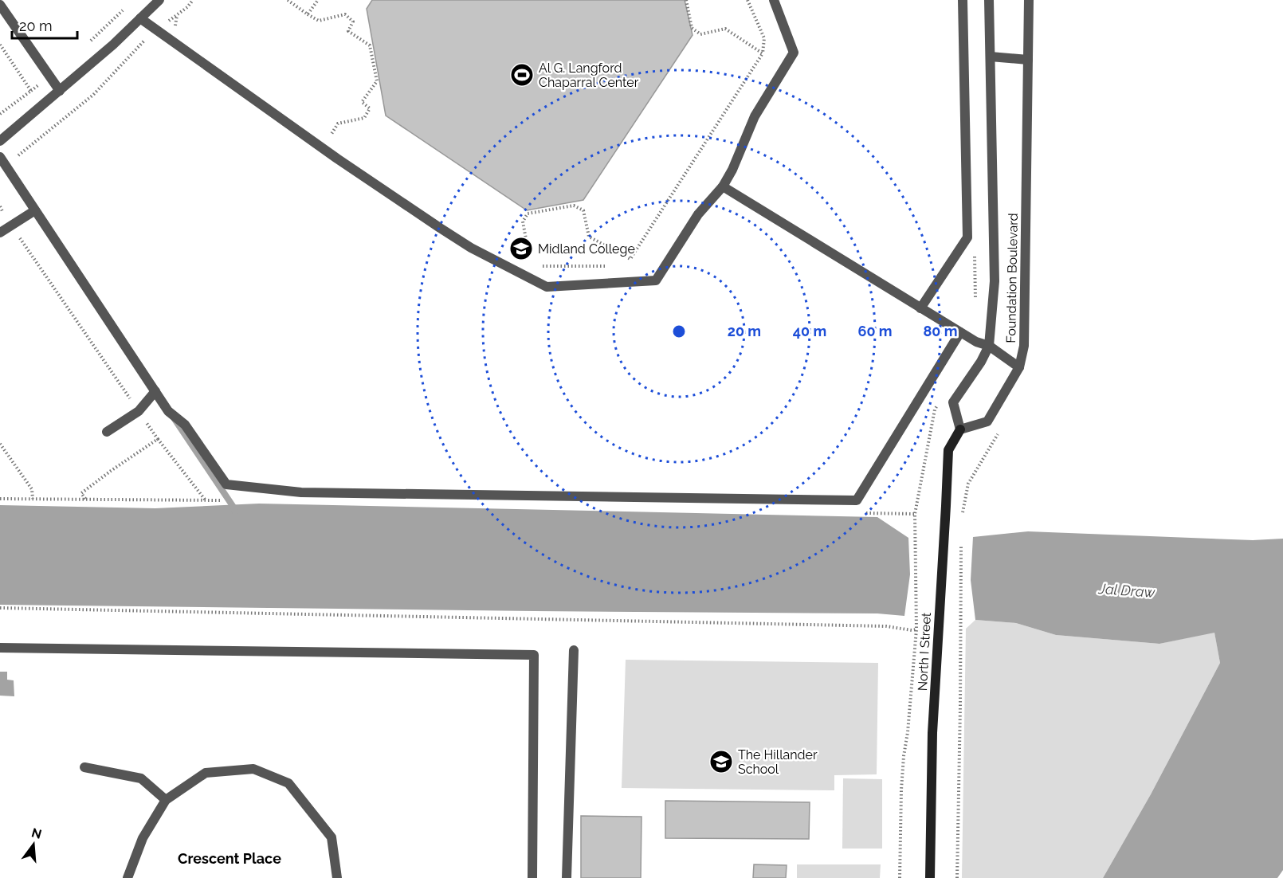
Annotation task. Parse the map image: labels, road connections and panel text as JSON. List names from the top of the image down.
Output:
{
  "streets": {
    "street": ["Foundation Boulevard", "North I Street"]
  },
  "crossings": [
    ["Foundation Boulevard", "North I Street"]
  ],
  "districts": ["Crescent Place"],
  "water": ["Jal Draw"],
  "places": {
    "sports": ["Al G. Langford Chaparral Center"],
    "school or university": ["Midland College", "The Hillander School"]
  },
  "scale_bar": "20 m",
  "north": "top",
  "rings": [
    "20 m",
    "40 m",
    "60 m",
    "80 m"
  ]
}
